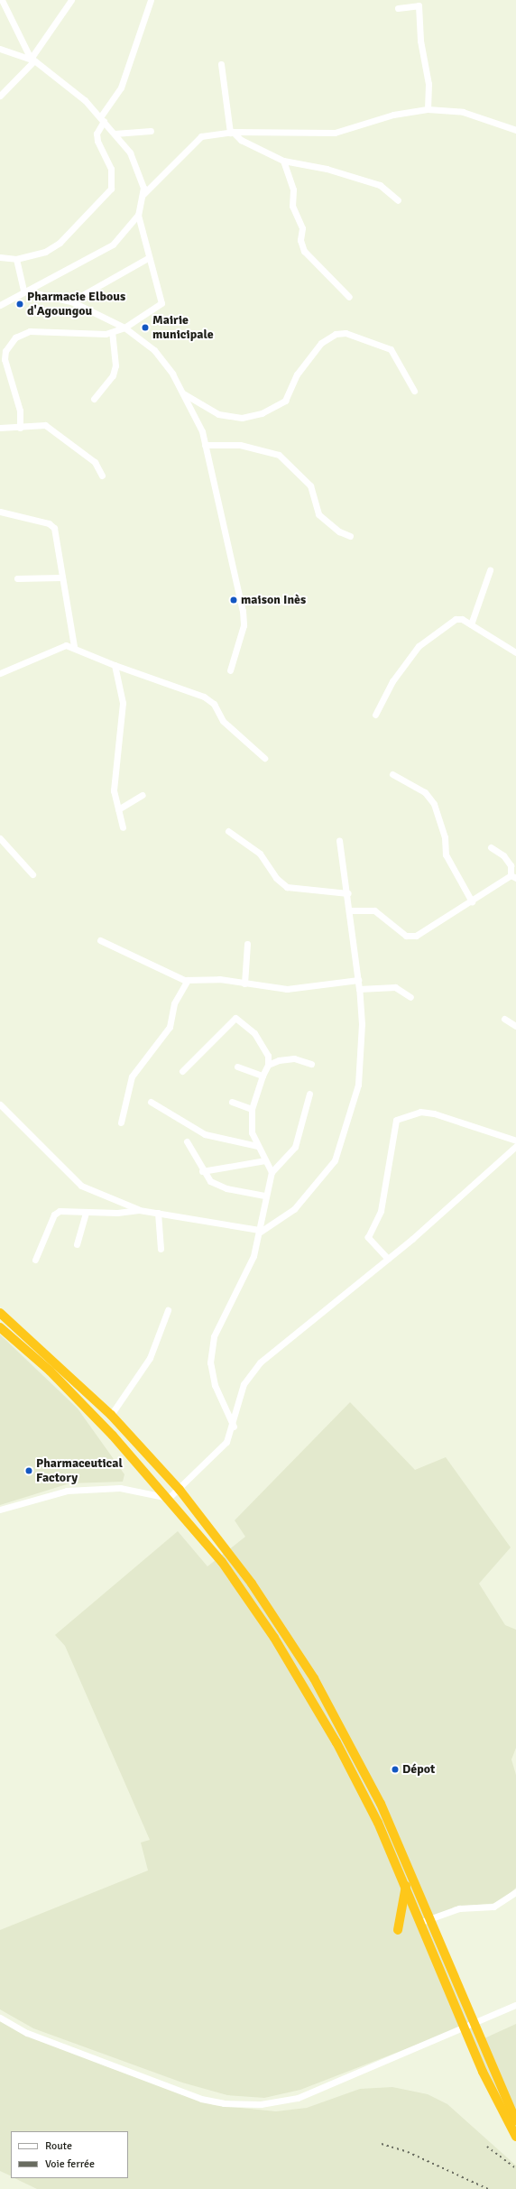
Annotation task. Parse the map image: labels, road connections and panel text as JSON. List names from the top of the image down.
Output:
{
  "places": [
    "Pharmacie Elbous d'Agoungou",
    "Mairie municipale",
    "maison Inès",
    "Pharmaceutical Factory",
    "Dépot"
  ],
  "legend": ["Route", "Voie ferrée"]
}
